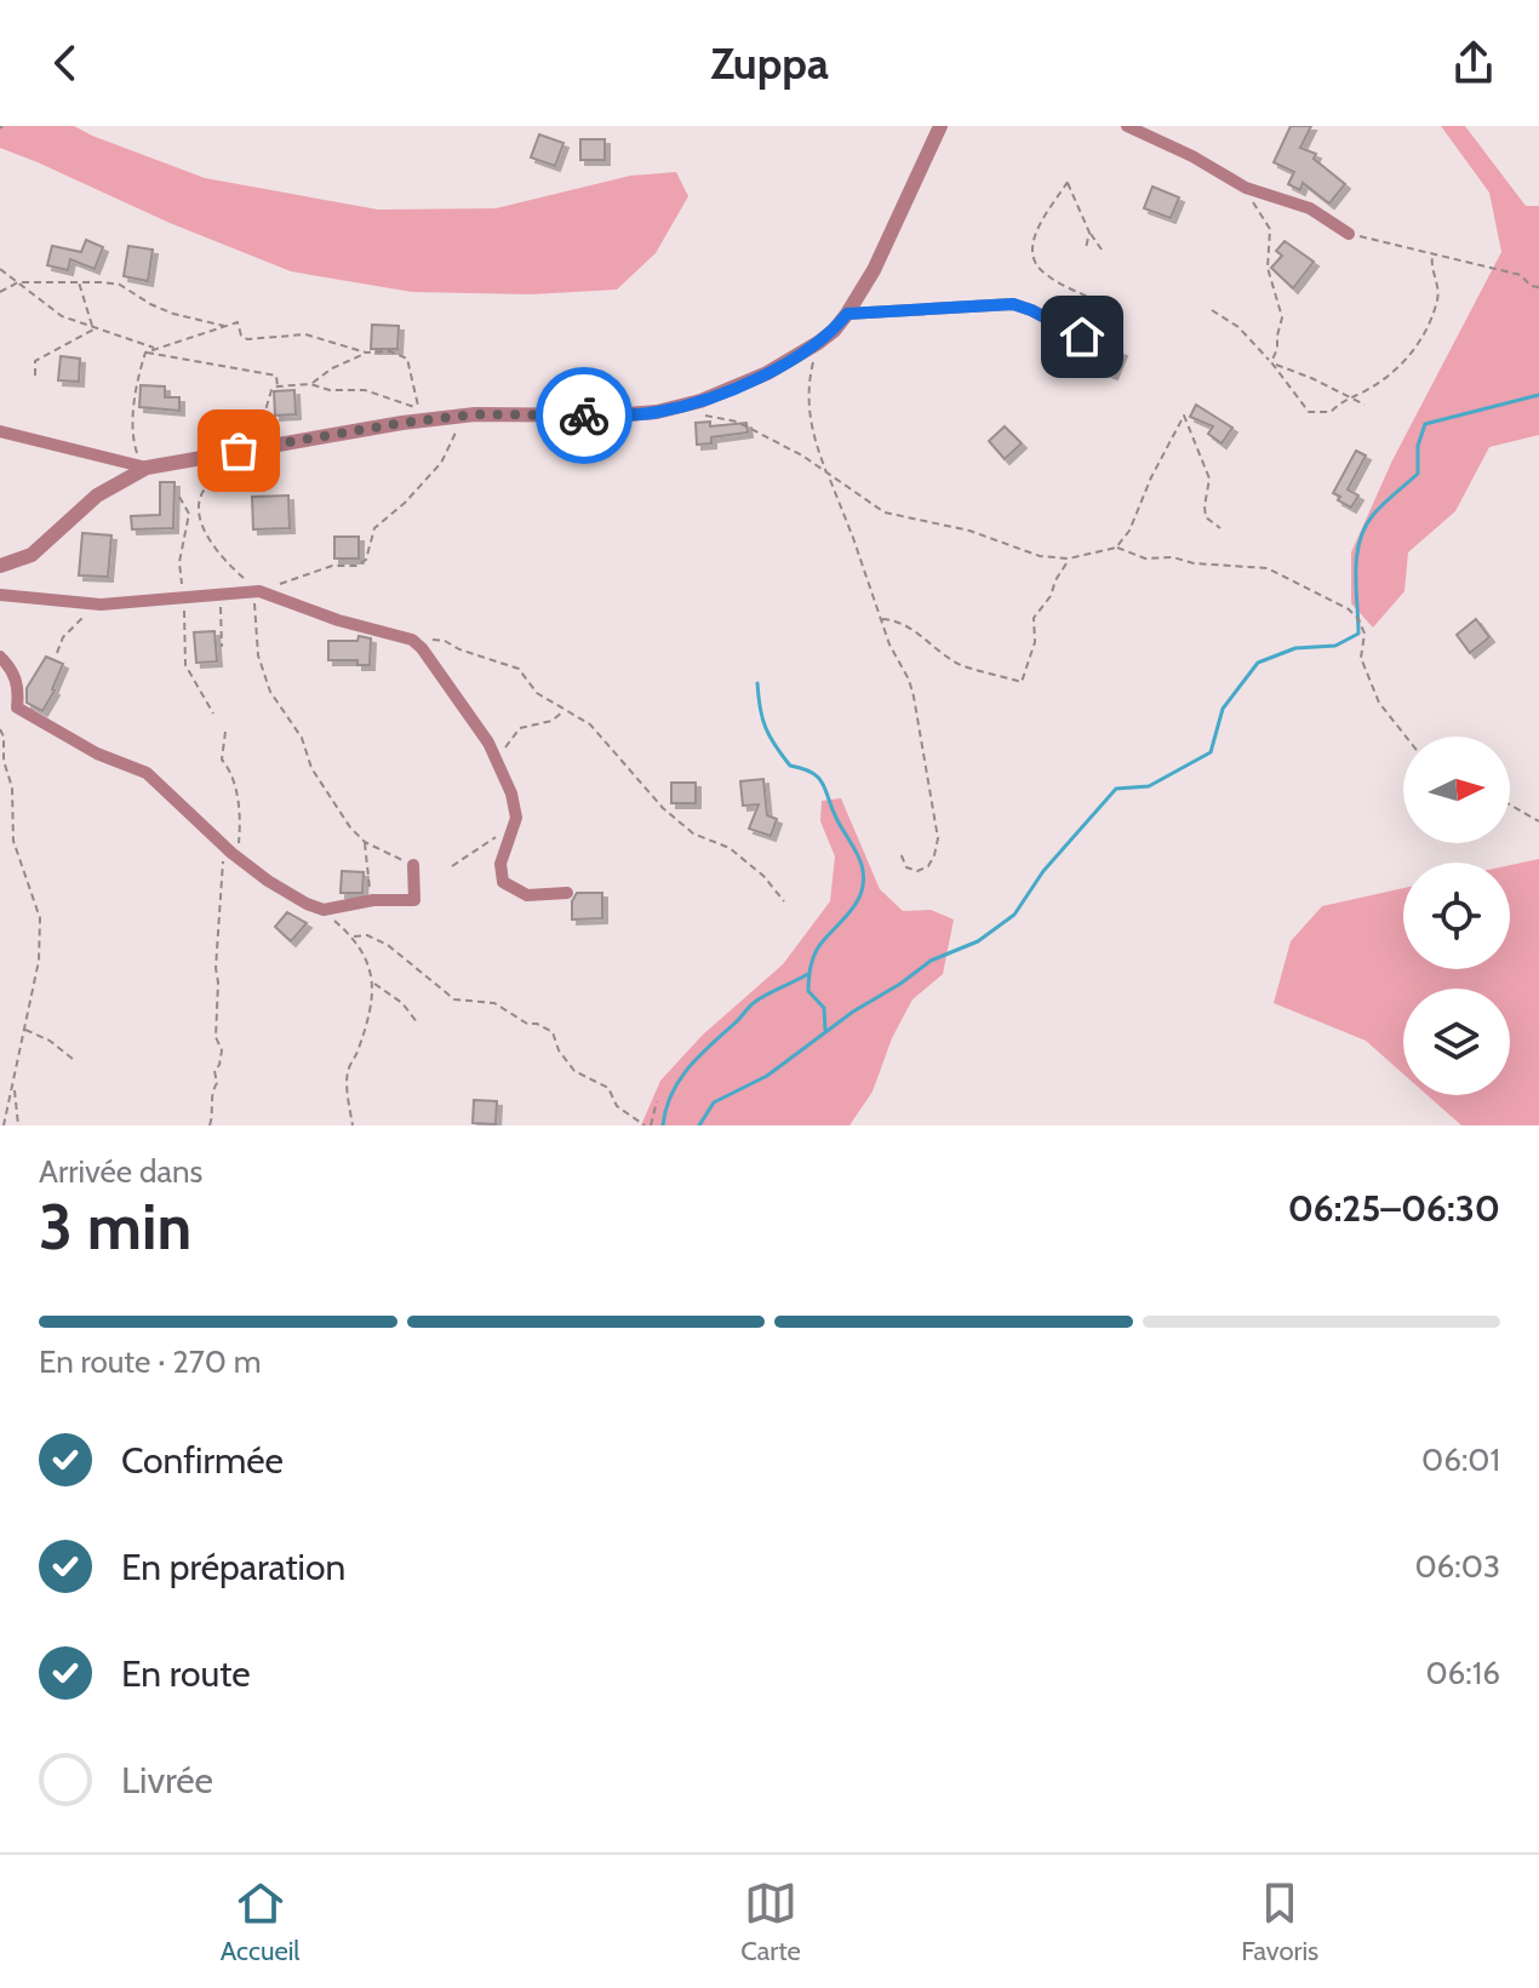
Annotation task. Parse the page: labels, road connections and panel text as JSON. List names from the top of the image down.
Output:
{
  "north": "right",
  "page": {
    "header": "Zuppa",
    "heading": ["3 min", "Arrivée dans", "06:25–06:30"],
    "bar": "En route · 270 m",
    "list": [
      ["Confirmée", "06:01"],
      ["En préparation", "06:03"],
      ["En route", "06:16"],
      "Livrée"
    ],
    "tabs": ["Accueil", "Carte", "Favoris"]
  }
}
